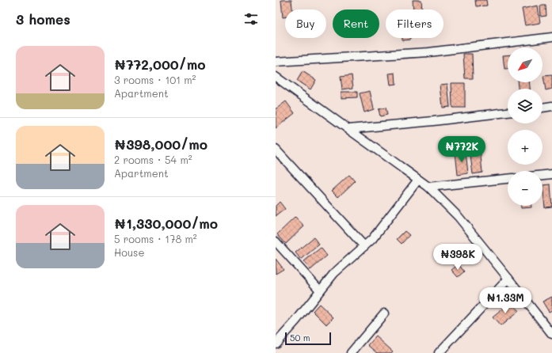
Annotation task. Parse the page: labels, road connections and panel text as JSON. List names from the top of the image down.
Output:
{
  "scale_bar": "50 m",
  "north": "bottom left",
  "page": {
    "heading": "3 homes",
    "chip": ["Buy", "Rent", "Filters"],
    "list": [
      {
        "name": "₦772,000/mo",
        "note": "3 rooms · 101 m² · Apartment"
      },
      {
        "name": "₦398,000/mo",
        "note": "2 rooms · 54 m² · Apartment"
      },
      {
        "name": "₦1,330,000/mo",
        "note": "5 rooms · 178 m² · House"
      }
    ],
    "map_buttons": ["+", "−"],
    "price": ["₦772K", "₦398K", "₦1.33M"],
    "scale": "50 m"
  }
}
